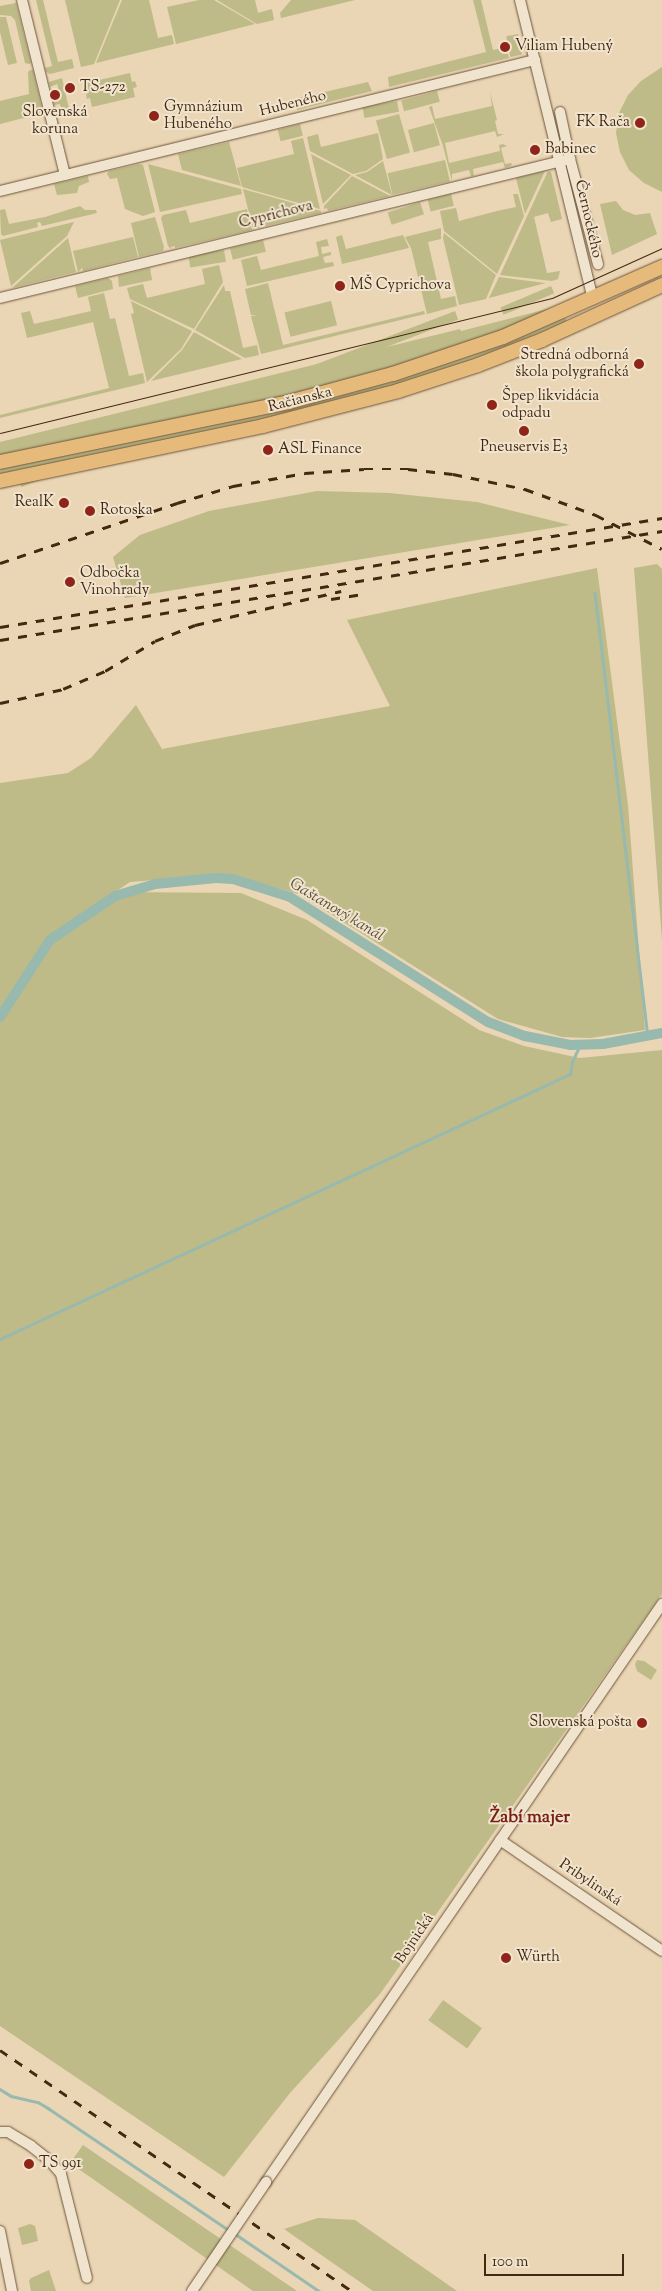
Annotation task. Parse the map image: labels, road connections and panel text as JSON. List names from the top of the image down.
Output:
{
  "streets": {
    "main road": ["Račianska"],
    "street": [
      "Hubeného",
      "Cyprichova",
      "Černockého",
      "Pribylinská",
      "Bojnická"
    ]
  },
  "crossings": [
    ["Hubeného", "Černockého"],
    ["Cyprichova", "Černockého"],
    ["Černockého", "Račianska"],
    ["Pribylinská", "Bojnická"]
  ],
  "districts": ["Žabí majer"],
  "water": ["Gaštanový kanál"],
  "places": [
    "Viliam Hubený",
    "TS-272",
    "Slovenská koruna",
    "Gymnázium Hubeného",
    "FK Rača",
    "Babinec",
    "MŠ Cyprichova",
    "Stredná odborná škola polygrafická",
    "Špep likvidácia odpadu",
    "Pneuservis E3",
    "ASL Finance",
    "RealK",
    "Rotoska",
    "Odbočka Vinohrady",
    "Slovenská pošta",
    "Würth",
    "TS 991"
  ],
  "scale_bar": "100 m"
}
